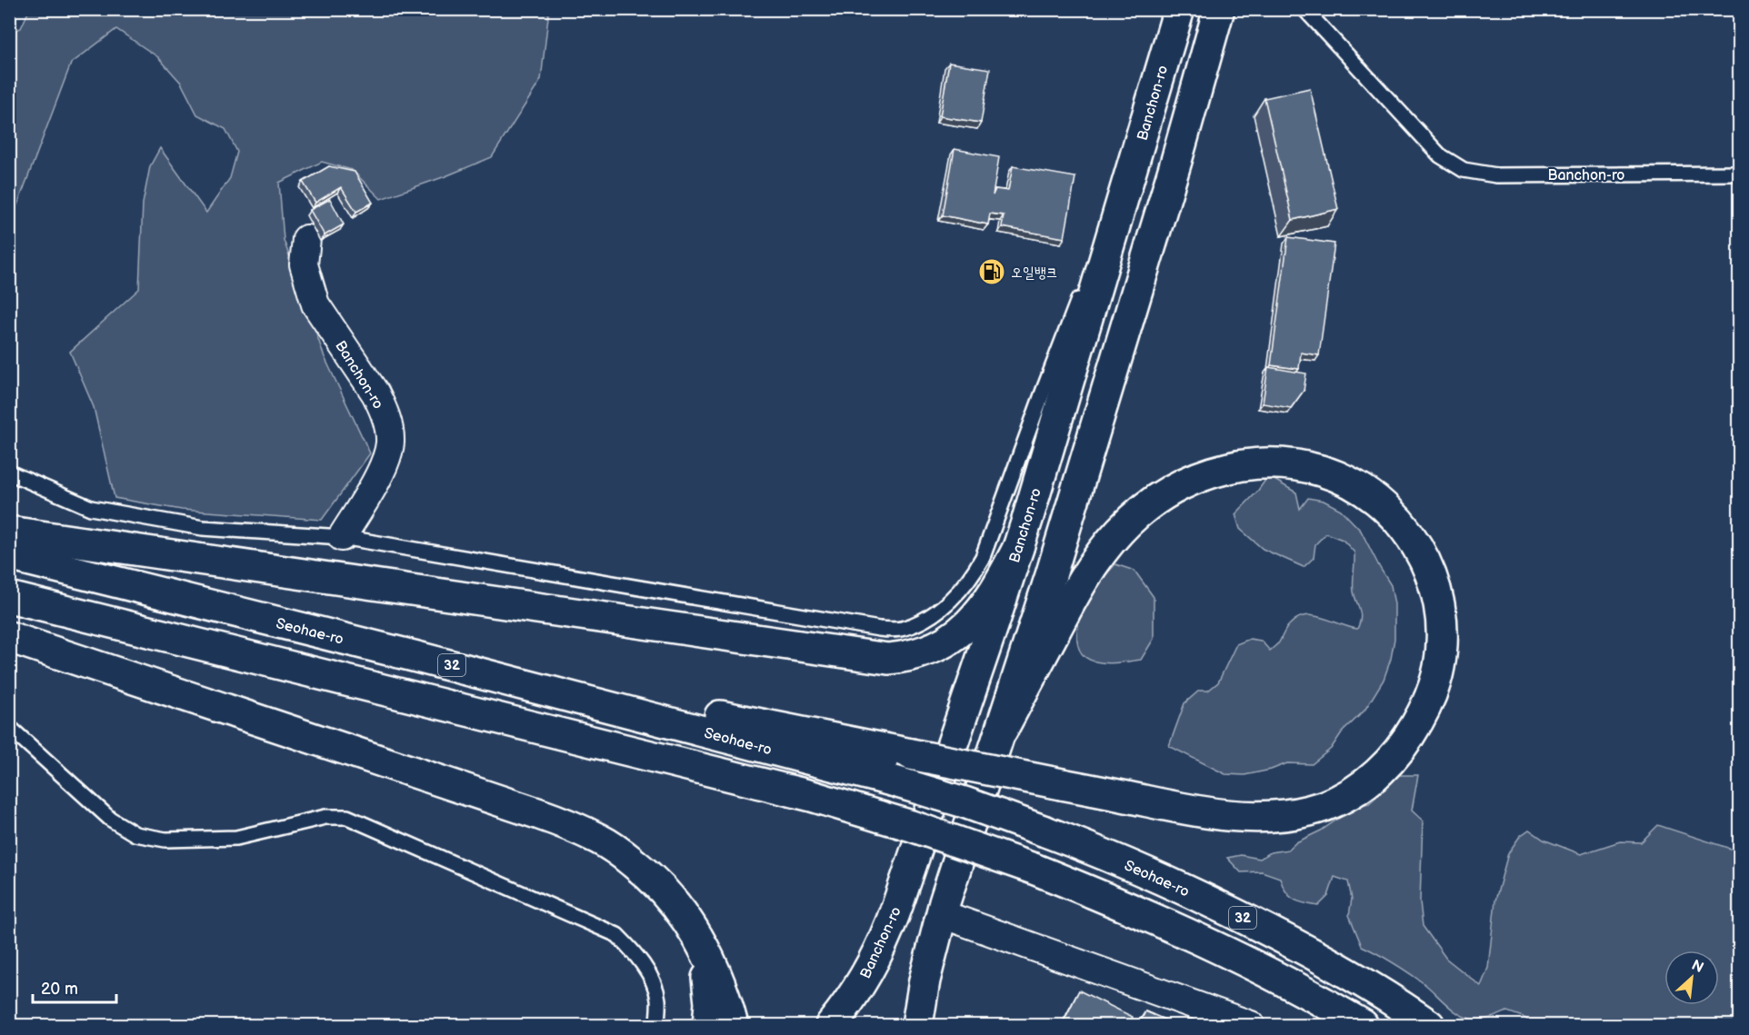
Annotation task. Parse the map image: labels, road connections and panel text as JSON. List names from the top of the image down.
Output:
{
  "streets": {
    "main road": ["Banchon-ro", "Seohae-ro", "32"]
  },
  "places": {
    "fuel station": ["오일뱅크"]
  },
  "scale_bar": "20 m",
  "north": "top right"
}
